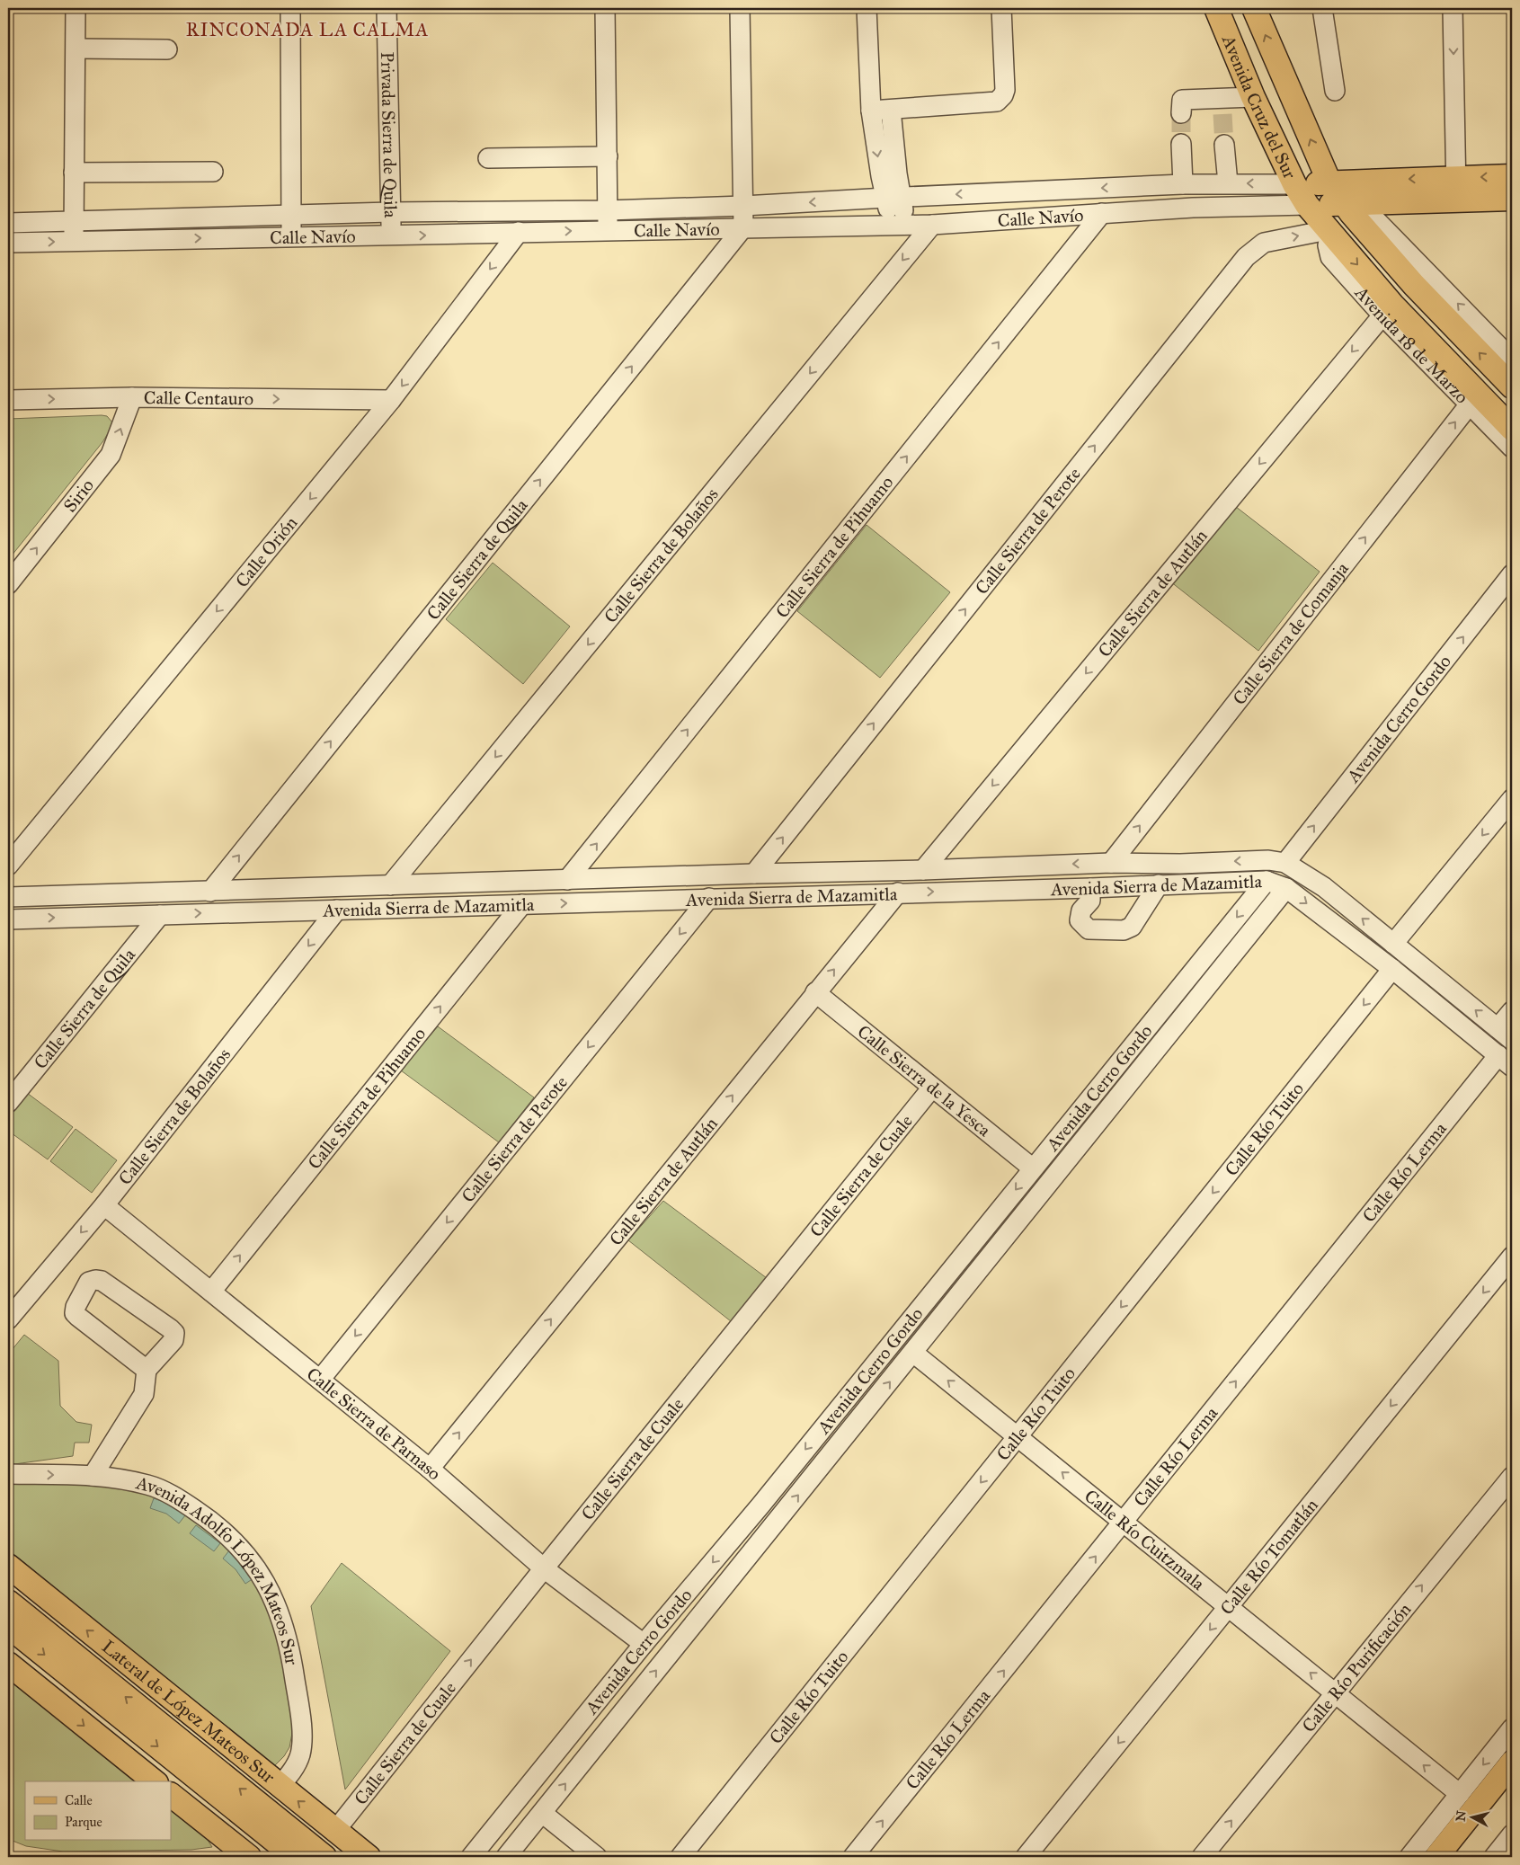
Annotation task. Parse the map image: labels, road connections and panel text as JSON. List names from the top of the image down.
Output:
{
  "streets": {
    "main road": [
      "Avenida Cruz del Sur",
      "Calle Navío",
      "Avenida 18 de Marzo",
      "Lateral de López Mateos Sur"
    ],
    "street": [
      "Privada Sierra de Quila",
      "Calle Centauro",
      "Sirio",
      "Calle Sierra de Perote",
      "Calle Sierra de Pihuamo",
      "Calle Orión",
      "Calle Sierra de Bolaños",
      "Calle Sierra de Quila",
      "Calle Sierra de Autlán",
      "Calle Sierra de Comanja",
      "Avenida Cerro Gordo",
      "Avenida Sierra de Mazamitla",
      "Calle Sierra de la Yesca",
      "Calle Río Tuito",
      "Calle Río Lerma",
      "Calle Sierra de Cuale",
      "Calle Sierra de Parnaso",
      "Calle Río Cuitzmala",
      "Calle Río Tomatlán",
      "Avenida Adolfo López Mateos Sur",
      "Calle Río Purificación"
    ]
  },
  "crossings": [
    ["Avenida Cruz del Sur", "Calle Navío"],
    ["Avenida Cruz del Sur", "Avenida 18 de Marzo"],
    ["Privada Sierra de Quila", "Calle Navío"],
    ["Calle Navío", "Avenida 18 de Marzo"],
    ["Calle Navío", "Calle Sierra de Pihuamo"],
    ["Calle Navío", "Calle Orión"],
    ["Calle Navío", "Calle Sierra de Bolaños"],
    ["Calle Navío", "Calle Sierra de Quila"],
    ["Avenida 18 de Marzo", "Calle Sierra de Perote"],
    ["Avenida 18 de Marzo", "Calle Sierra de Autlán"],
    ["Avenida 18 de Marzo", "Calle Sierra de Comanja"],
    ["Calle Centauro", "Sirio"],
    ["Calle Centauro", "Calle Orión"],
    ["Calle Sierra de Perote", "Avenida Sierra de Mazamitla"],
    ["Calle Sierra de Perote", "Calle Sierra de Parnaso"],
    ["Calle Sierra de Pihuamo", "Avenida Sierra de Mazamitla"],
    ["Calle Sierra de Pihuamo", "Calle Sierra de Parnaso"],
    ["Calle Sierra de Bolaños", "Avenida Sierra de Mazamitla"],
    ["Calle Sierra de Bolaños", "Calle Sierra de Parnaso"],
    ["Calle Sierra de Quila", "Avenida Sierra de Mazamitla"],
    ["Calle Sierra de Autlán", "Avenida Sierra de Mazamitla"],
    ["Calle Sierra de Autlán", "Calle Sierra de la Yesca"],
    ["Calle Sierra de Autlán", "Calle Sierra de Parnaso"],
    ["Calle Sierra de Comanja", "Avenida Sierra de Mazamitla"],
    ["Avenida Cerro Gordo", "Avenida Sierra de Mazamitla"],
    ["Avenida Cerro Gordo", "Calle Sierra de la Yesca"],
    ["Avenida Cerro Gordo", "Calle Sierra de Parnaso"],
    ["Avenida Cerro Gordo", "Calle Río Cuitzmala"],
    ["Avenida Sierra de Mazamitla", "Calle Río Tuito"],
    ["Avenida Sierra de Mazamitla", "Calle Río Lerma"],
    ["Calle Sierra de la Yesca", "Calle Sierra de Cuale"],
    ["Calle Río Tuito", "Calle Río Cuitzmala"],
    ["Calle Río Lerma", "Calle Río Cuitzmala"],
    ["Calle Sierra de Cuale", "Calle Sierra de Parnaso"],
    ["Calle Sierra de Cuale", "Lateral de López Mateos Sur"],
    ["Calle Río Cuitzmala", "Calle Río Tomatlán"],
    ["Calle Río Cuitzmala", "Calle Río Purificación"],
    ["Avenida Adolfo López Mateos Sur", "Lateral de López Mateos Sur"]
  ],
  "one_way": [
    "Calle Centauro",
    "Sirio",
    "Calle Sierra de Pihuamo",
    "Calle Orión",
    "Calle Sierra de Bolaños",
    "Calle Sierra de Quila",
    "Calle Sierra de Comanja",
    "Calle Río Tuito",
    "Calle Río Lerma",
    "Calle Sierra de Cuale",
    "Calle Río Cuitzmala",
    "Calle Río Tomatlán"
  ],
  "districts": ["RINCONADA LA CALMA"],
  "legend": ["Calle", "Parque"],
  "north": "left"
}
